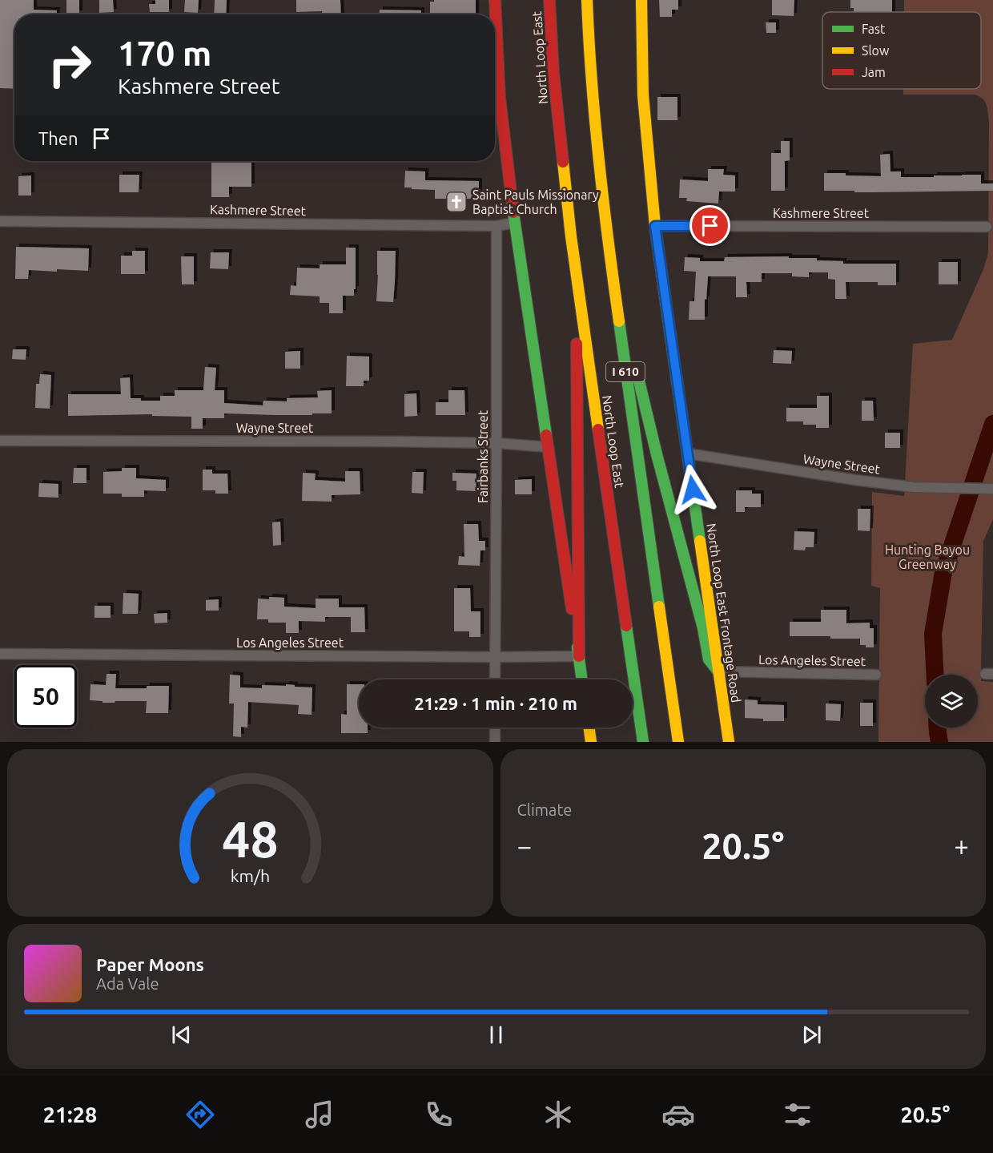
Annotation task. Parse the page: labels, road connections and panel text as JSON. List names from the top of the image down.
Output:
{
  "streets": {
    "main road": ["North Loop East", "I 610", "North Loop East Frontage Road"],
    "street": [
      "Kashmere Street",
      "Wayne Street",
      "Fairbanks Street",
      "Los Angeles Street"
    ]
  },
  "crossings": [
    ["Kashmere Street", "Fairbanks Street"],
    ["Kashmere Street", "North Loop East Frontage Road"],
    ["Wayne Street", "Fairbanks Street"],
    ["Wayne Street", "North Loop East Frontage Road"],
    ["Fairbanks Street", "Los Angeles Street"],
    ["North Loop East Frontage Road", "Los Angeles Street"]
  ],
  "parks": ["Hunting Bayou Greenway"],
  "places": {
    "church": ["Saint Pauls Missionary Baptist Church"]
  },
  "legend": ["Fast", "Slow", "Jam"],
  "page": {
    "turn": ["170 m", "Kashmere Street"],
    "then": "Then",
    "limit": "50",
    "trip": "21:29 · 1 min · 210 m",
    "tile": "Climate",
    "heat": ["−", "20.5°", "+"],
    "song": ["Paper Moons", "Ada Vale"],
    "tabs": ["21:28", "20.5°"],
    "gauge": ["48", "km/h"]
  }
}
